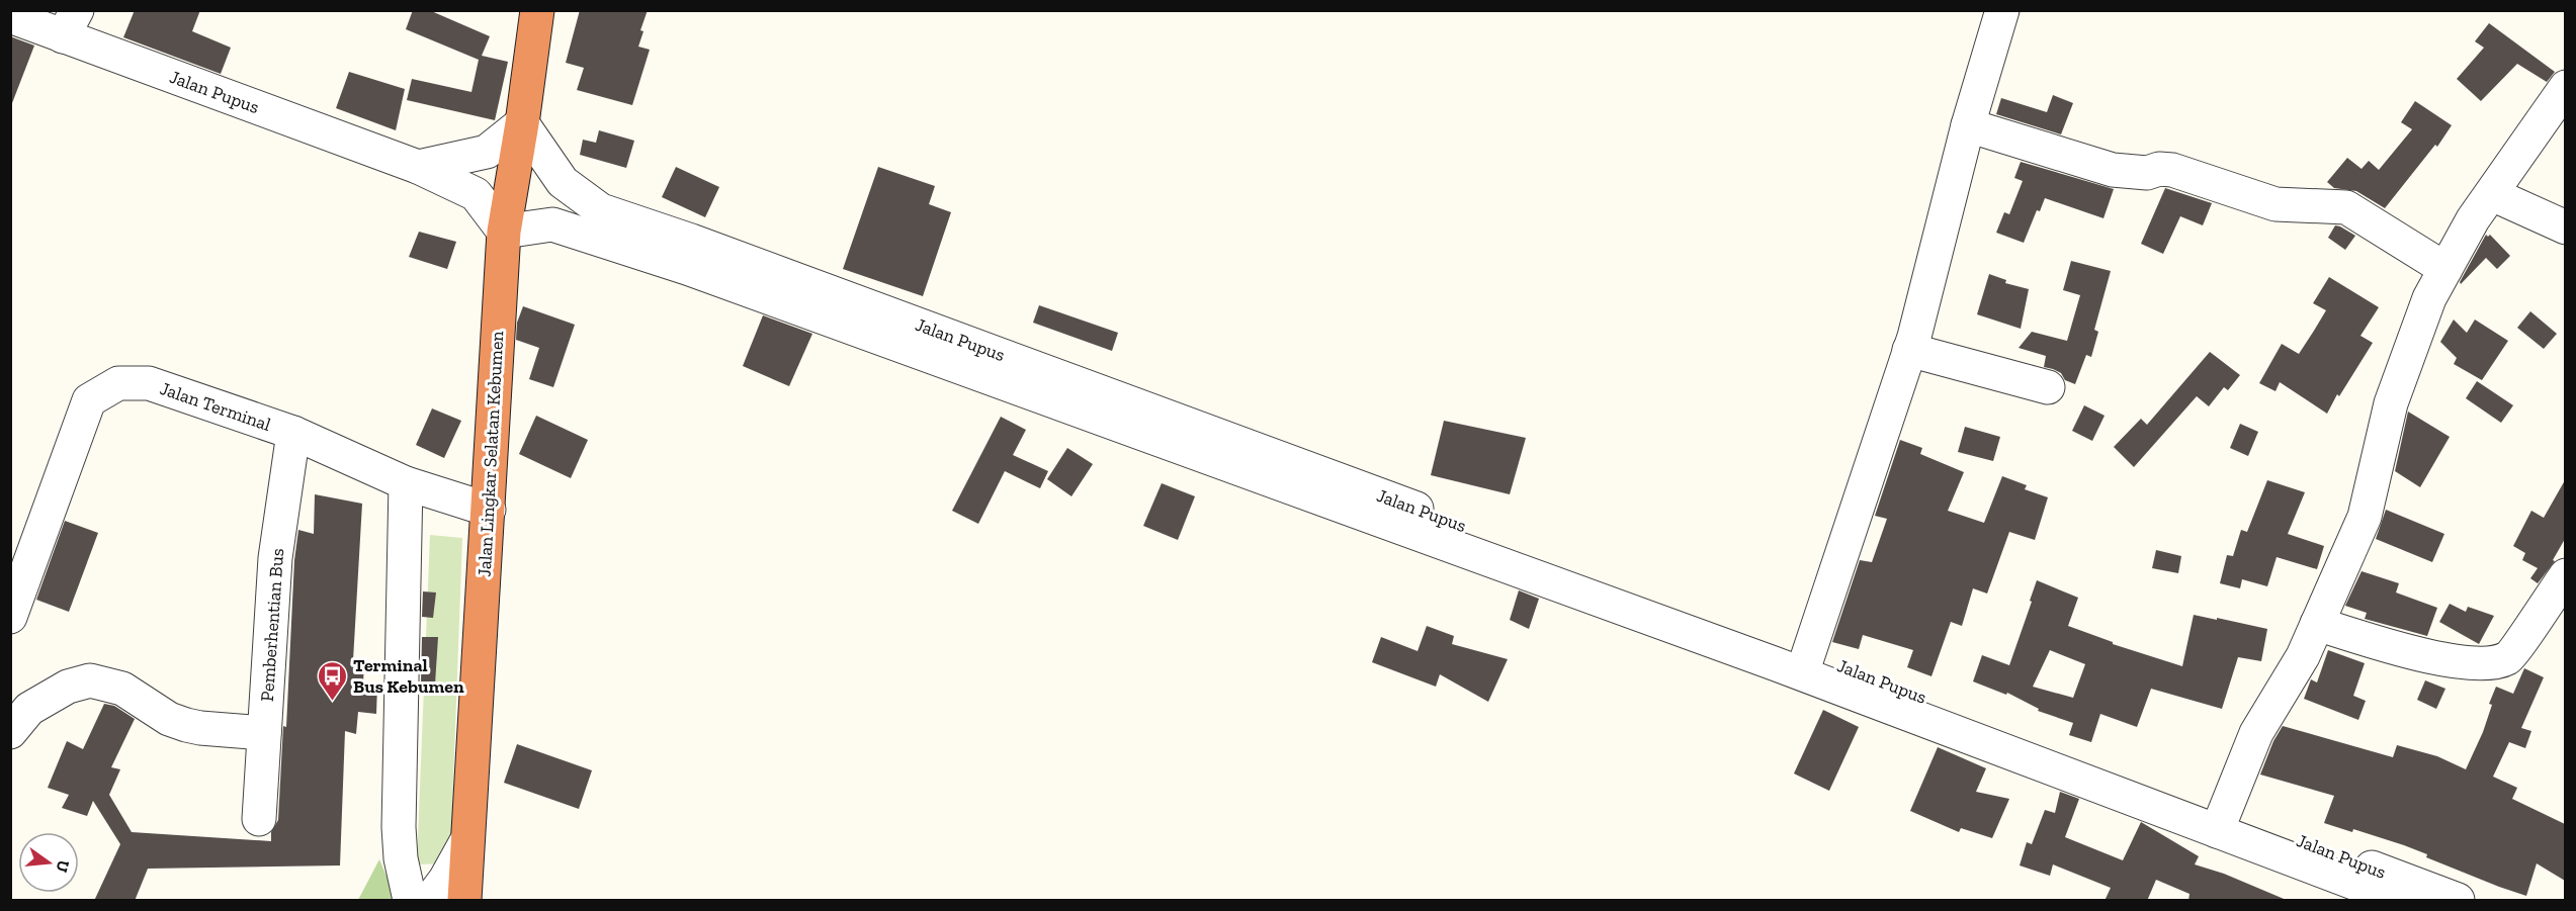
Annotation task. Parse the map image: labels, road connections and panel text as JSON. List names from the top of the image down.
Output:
{
  "streets": {
    "highway": ["Jalan Lingkar Selatan Kebumen"],
    "street": ["Jalan Pupus", "Jalan Terminal", "Pemberhentian Bus"]
  },
  "crossings": [
    ["Jalan Pupus", "Jalan Lingkar Selatan Kebumen"],
    ["Jalan Terminal", "Jalan Lingkar Selatan Kebumen"],
    ["Jalan Terminal", "Pemberhentian Bus"]
  ],
  "places": {
    "bus stop": ["Terminal Bus Kebumen"]
  },
  "north": "right"
}
